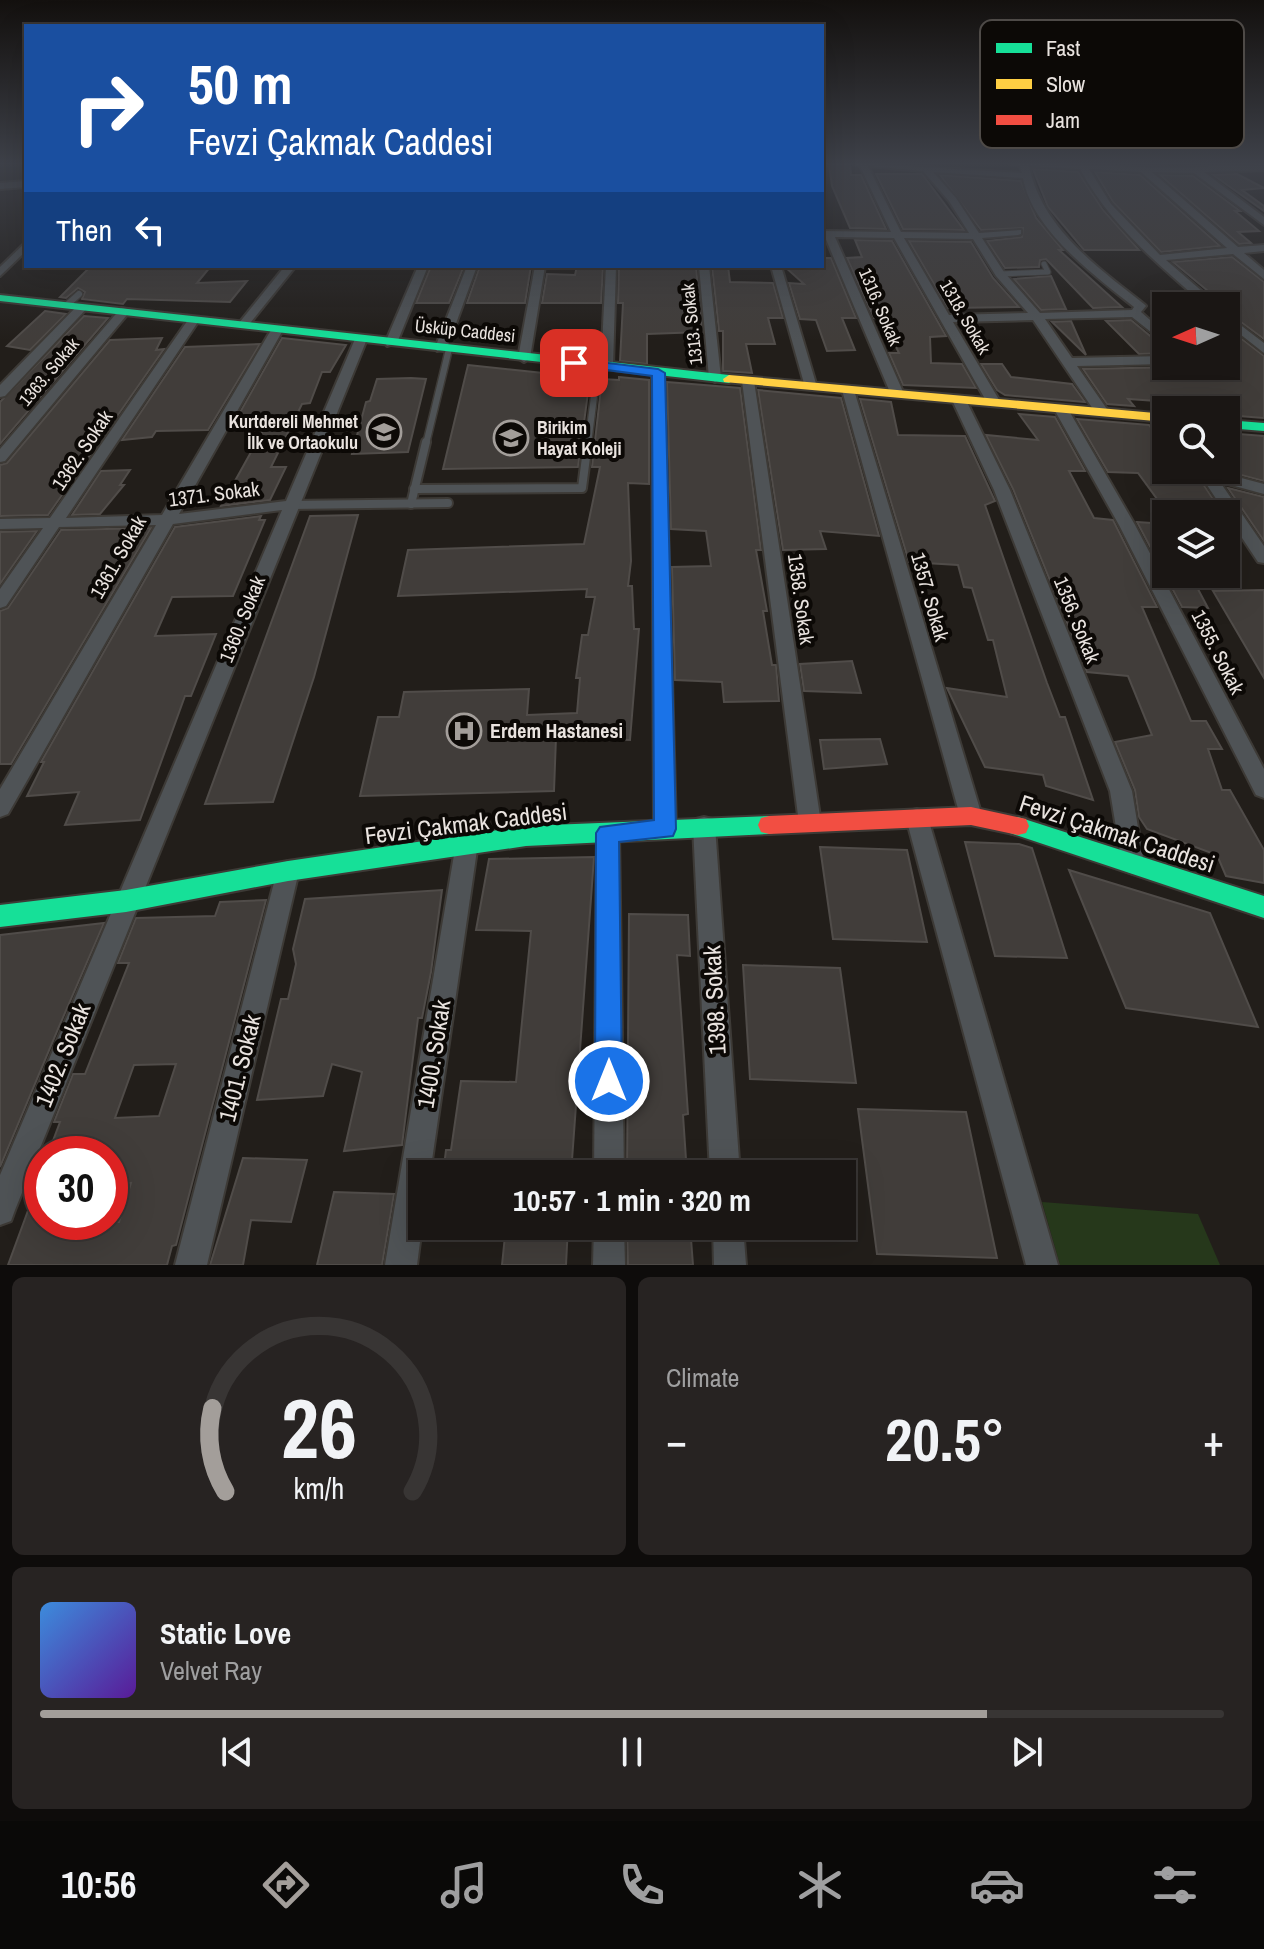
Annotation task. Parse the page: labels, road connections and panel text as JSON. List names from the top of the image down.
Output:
{
  "streets": {
    "street": [
      "1316. Sokak",
      "1318. Sokak",
      "1313. Sokak",
      "Üsküp Caddesi",
      "1363. Sokak",
      "1362. Sokak",
      "1371. Sokak",
      "1361. Sokak",
      "1357. Sokak",
      "1358. Sokak",
      "1360. Sokak",
      "1356. Sokak",
      "1355. Sokak",
      "Fevzi Çakmak Caddesi",
      "1398. Sokak",
      "1400. Sokak",
      "1402. Sokak",
      "1401. Sokak"
    ]
  },
  "crossings": [
    ["1316. Sokak", "Üsküp Caddesi"],
    ["1318. Sokak", "Üsküp Caddesi"],
    ["1313. Sokak", "Üsküp Caddesi"],
    ["Üsküp Caddesi", "1363. Sokak"],
    ["Üsküp Caddesi", "1362. Sokak"],
    ["Üsküp Caddesi", "1361. Sokak"],
    ["Üsküp Caddesi", "1357. Sokak"],
    ["Üsküp Caddesi", "1358. Sokak"],
    ["Üsküp Caddesi", "1360. Sokak"],
    ["Üsküp Caddesi", "1356. Sokak"],
    ["Üsküp Caddesi", "1355. Sokak"],
    ["1362. Sokak", "1371. Sokak"],
    ["1371. Sokak", "1361. Sokak"],
    ["1371. Sokak", "1360. Sokak"],
    ["1357. Sokak", "Fevzi Çakmak Caddesi"],
    ["1358. Sokak", "Fevzi Çakmak Caddesi"],
    ["1360. Sokak", "Fevzi Çakmak Caddesi"],
    ["1360. Sokak", "1402. Sokak"],
    ["1356. Sokak", "Fevzi Çakmak Caddesi"],
    ["Fevzi Çakmak Caddesi", "1398. Sokak"],
    ["Fevzi Çakmak Caddesi", "1400. Sokak"],
    ["Fevzi Çakmak Caddesi", "1402. Sokak"],
    ["Fevzi Çakmak Caddesi", "1401. Sokak"]
  ],
  "places": {
    "school or university": ["Kurtdereli Mehmet İlk ve Ortaokulu", "Birikim Hayat Koleji"],
    "hospital": ["Erdem Hastanesi"]
  },
  "legend": ["Fast", "Slow", "Jam"],
  "north": "left",
  "page": {
    "turn": ["50 m", "Fevzi Çakmak Caddesi"],
    "then": "Then",
    "limit": "30",
    "trip": "10:57 · 1 min · 320 m",
    "tile": "Climate",
    "heat": ["−", "20.5°", "+"],
    "song": ["Static Love", "Velvet Ray"],
    "tabs": "10:56",
    "gauge": ["26", "km/h"]
  }
}
